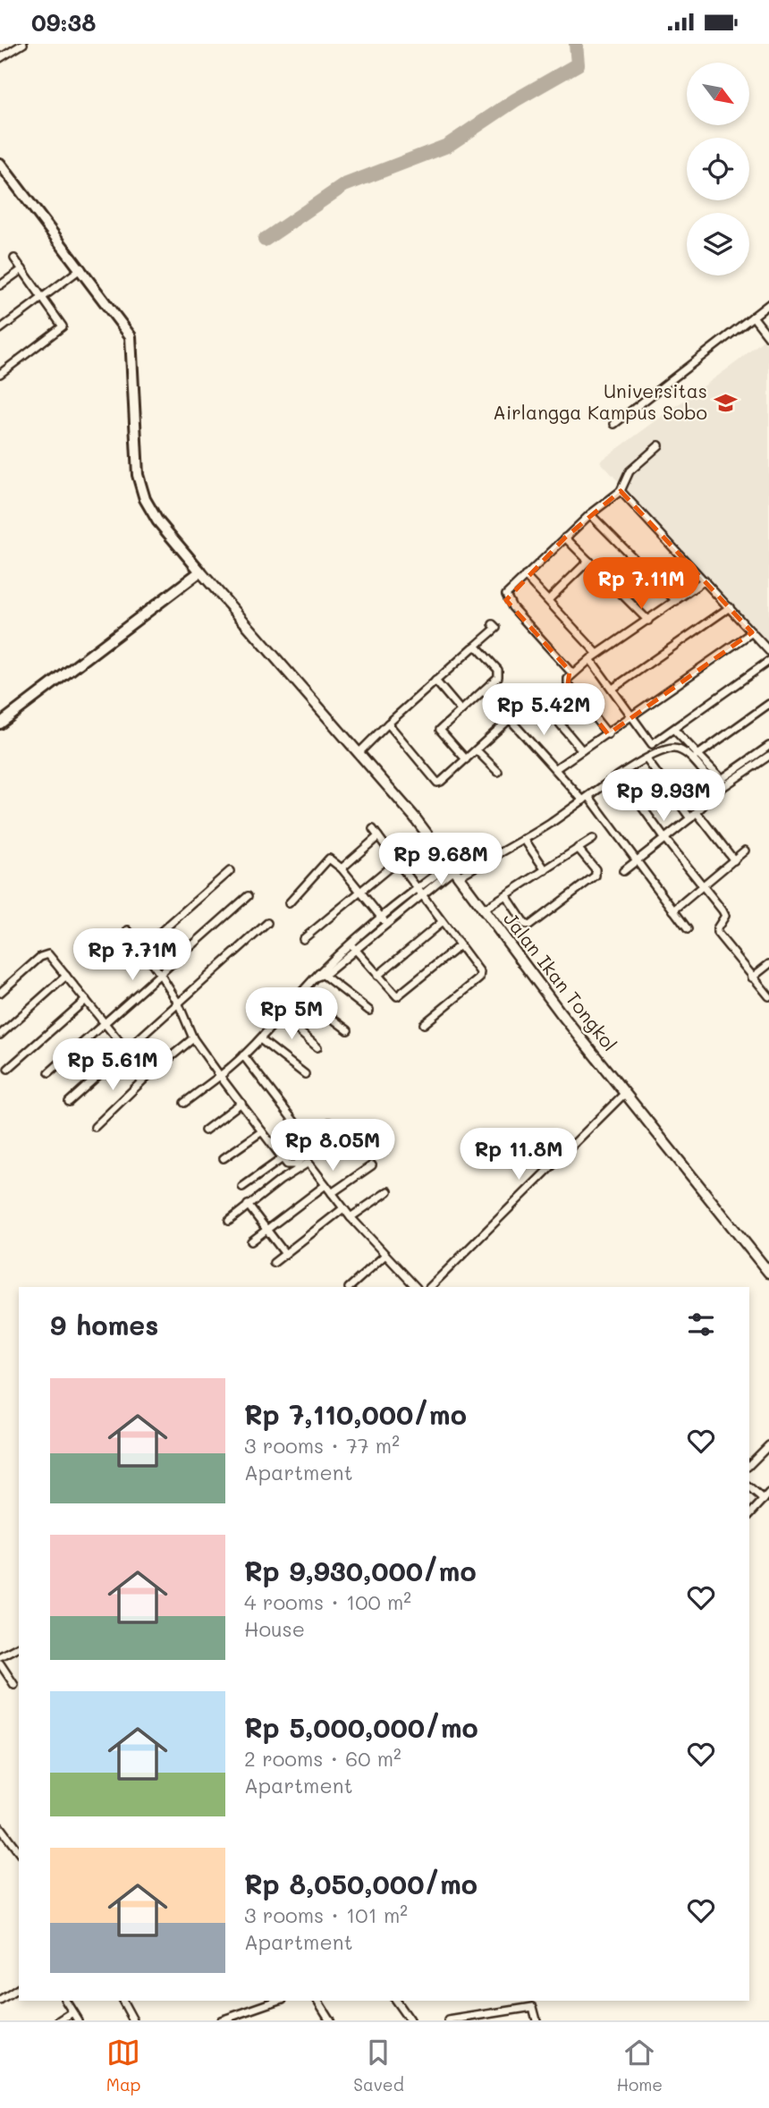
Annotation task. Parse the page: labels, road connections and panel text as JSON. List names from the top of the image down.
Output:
{
  "streets": {
    "street": ["Jalan Ikan Tongkol"]
  },
  "places": {
    "school or university": ["Universitas Airlangga Kampus Sobo"]
  },
  "north": "bottom right",
  "page": {
    "status": "09:38",
    "price": [
      "Rp 7.11M",
      "Rp 5.42M",
      "Rp 9.93M",
      "Rp 9.68M",
      "Rp 7.71M",
      "Rp 5M",
      "Rp 5.61M",
      "Rp 8.05M",
      "Rp 11.8M"
    ],
    "heading": "9 homes",
    "list": [
      {
        "name": "Rp 7,110,000/mo",
        "note": "3 rooms · 77 m² · Apartment"
      },
      {
        "name": "Rp 9,930,000/mo",
        "note": "4 rooms · 100 m² · House"
      },
      {
        "name": "Rp 5,000,000/mo",
        "note": "2 rooms · 60 m² · Apartment"
      },
      {
        "name": "Rp 8,050,000/mo",
        "note": "3 rooms · 101 m² · Apartment"
      }
    ],
    "tabs": ["Map", "Saved", "Home"]
  }
}
